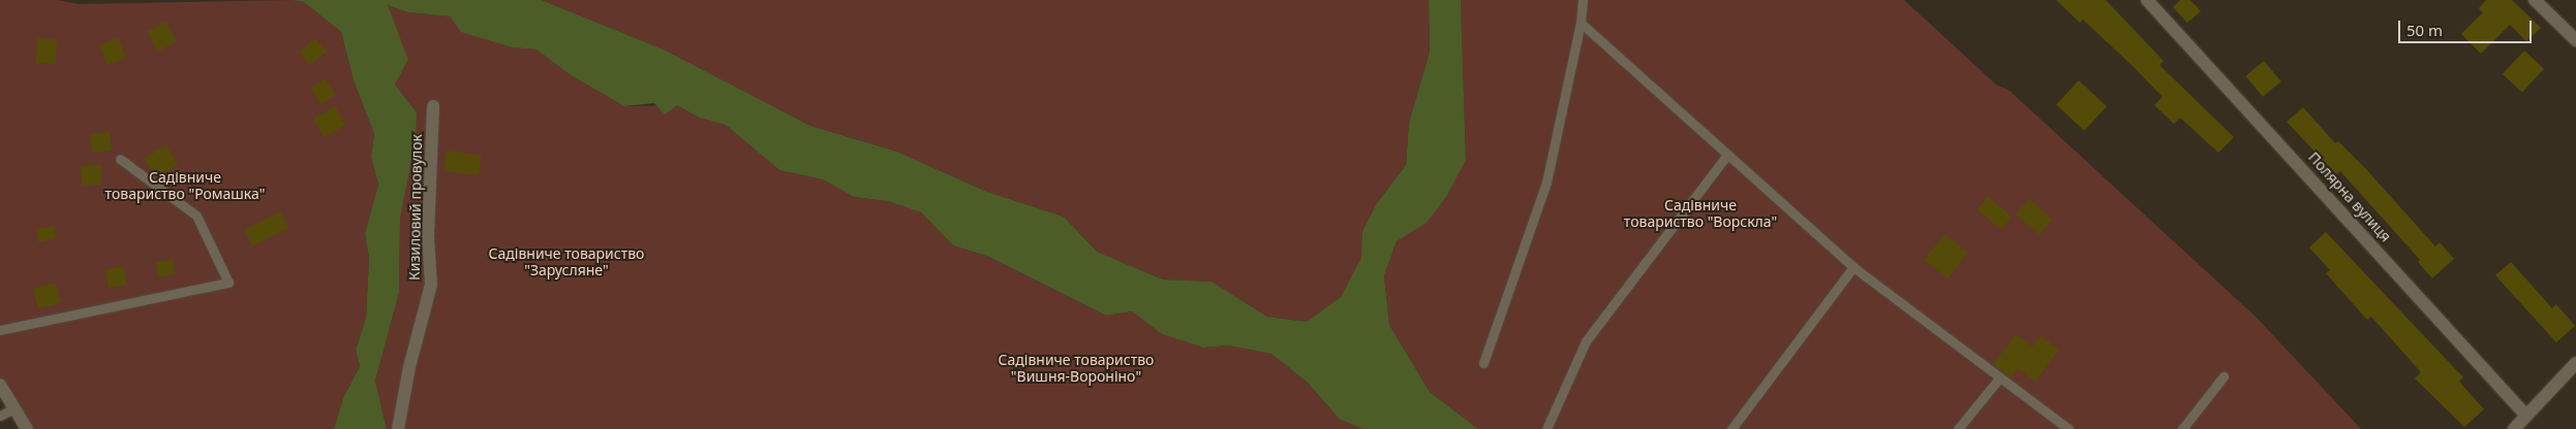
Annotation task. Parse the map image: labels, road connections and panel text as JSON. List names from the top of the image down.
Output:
{
  "streets": {
    "street": ["Полярна вулиця", "Кизиловий провулок"]
  },
  "parks": [
    "Садівниче товариство \"Ромашка\"",
    "Садівниче товариство \"Ворскла\"",
    "Садівниче товариство \"Зарусляне\"",
    "Садівниче товариство \"Вишня-Вороніно\""
  ],
  "scale_bar": "50 m"
}
